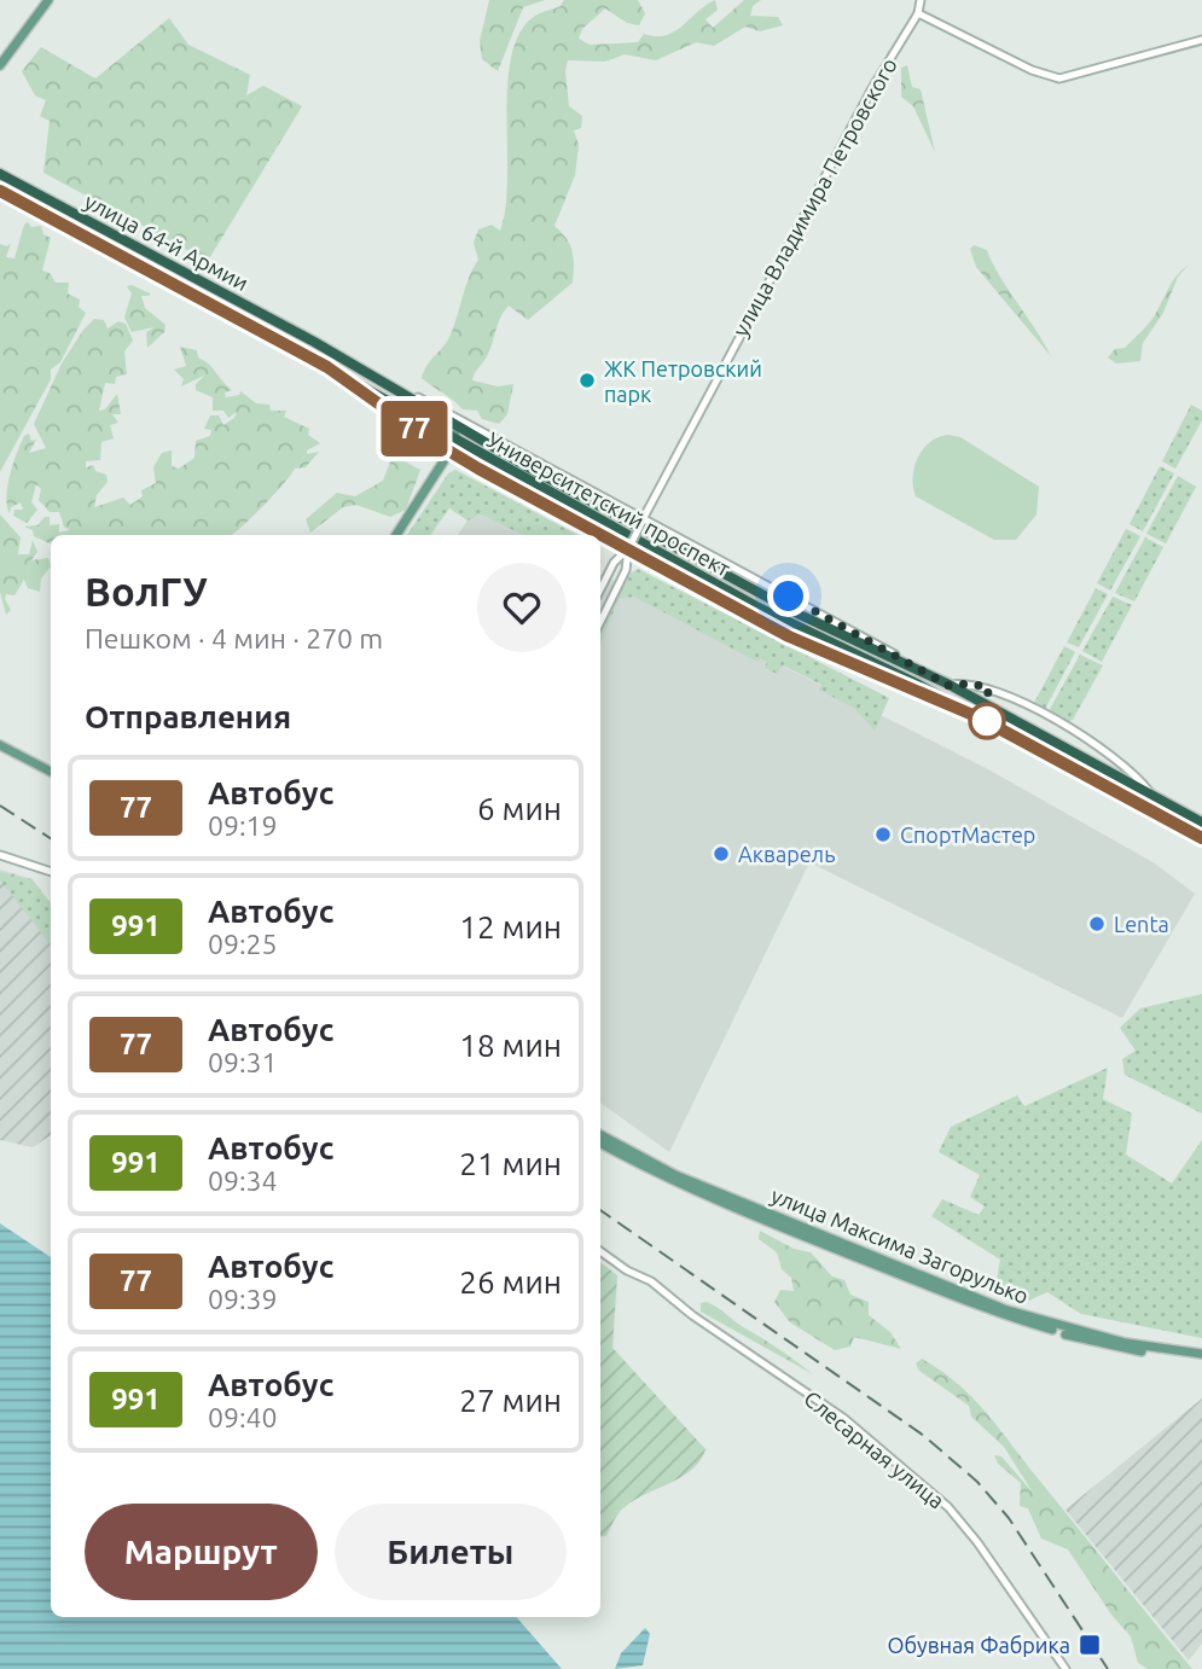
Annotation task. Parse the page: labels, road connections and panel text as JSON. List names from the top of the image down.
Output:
{
  "streets": {
    "highway": ["улица 64-й Армии", "Университетский проспект"],
    "main road": ["улица Максима Загорулько"],
    "street": ["улица Владимира Петровского", "Слесарная улица"]
  },
  "crossings": [
    ["улица Владимира Петровского", "Университетский проспект"],
    ["улица 64-й Армии", "Университетский проспект"]
  ],
  "places": {
    "other": [
      "ЖК Петровский парк",
      "СпортМастер",
      "Акварель",
      "Lenta"
    ],
    "transit": ["Обувная Фабрика"]
  },
  "lines": ["bus line 77"],
  "page": {
    "on_map": "77",
    "heading": [
      ["ВолГУ", "Пешком · 4 мин · 270 m"],
      "Отправления"
    ],
    "list": [
      {
        "mark": "77",
        "name": "Автобус",
        "note": "09:19",
        "value": "6 мин"
      },
      {
        "mark": "991",
        "name": "Автобус",
        "note": "09:25",
        "value": "12 мин"
      },
      {
        "mark": "77",
        "name": "Автобус",
        "note": "09:31",
        "value": "18 мин"
      },
      {
        "mark": "991",
        "name": "Автобус",
        "note": "09:34",
        "value": "21 мин"
      },
      {
        "mark": "77",
        "name": "Автобус",
        "note": "09:39",
        "value": "26 мин"
      },
      {
        "mark": "991",
        "name": "Автобус",
        "note": "09:40",
        "value": "27 мин"
      }
    ],
    "buttons": ["Маршрут", "Билеты"]
  }
}
